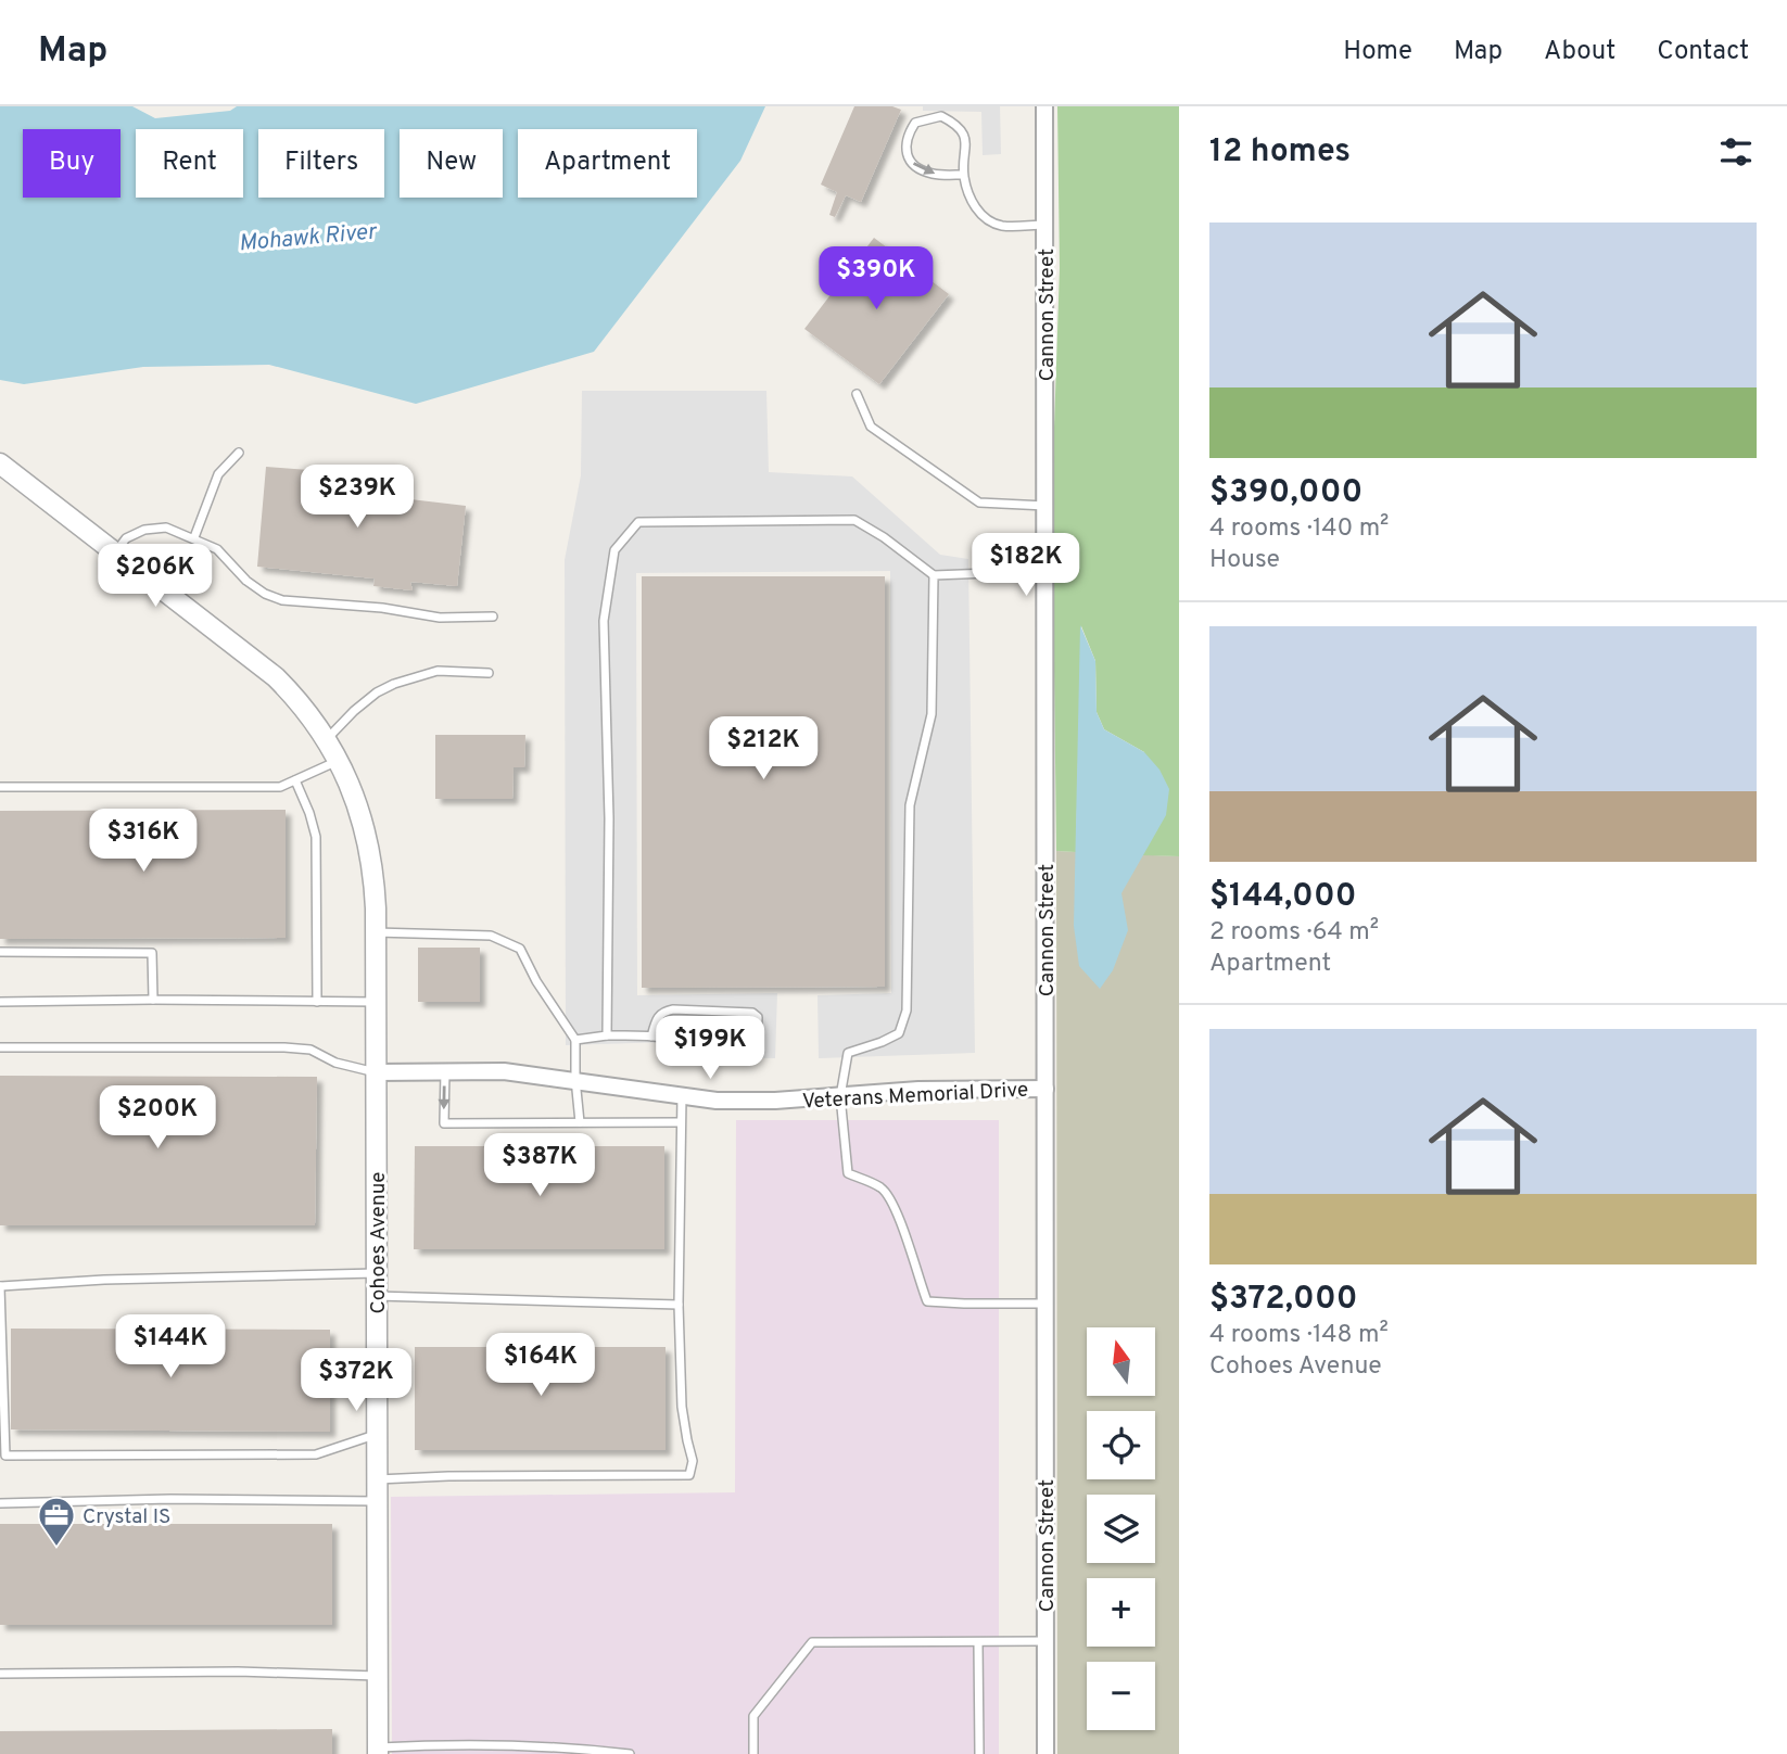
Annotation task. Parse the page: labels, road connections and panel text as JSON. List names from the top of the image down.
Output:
{
  "streets": {
    "street": ["Cannon Street", "Veterans Memorial Drive", "Cohoes Avenue"]
  },
  "crossings": [
    ["Cannon Street", "Veterans Memorial Drive"],
    ["Veterans Memorial Drive", "Cohoes Avenue"]
  ],
  "water": ["Mohawk River"],
  "places": {
    "office": ["Crystal IS"]
  },
  "north": "top",
  "page": {
    "header": "Map",
    "nav": [
      "Home",
      "Map",
      "About",
      "Contact"
    ],
    "heading": "12 homes",
    "chip": [
      "Buy",
      "Rent",
      "Filters",
      "New",
      "Apartment"
    ],
    "list": [
      {
        "name": "$390,000",
        "note": "4 rooms · 140 m² · House"
      },
      {
        "name": "$144,000",
        "note": "2 rooms · 64 m² · Apartment"
      },
      {
        "name": "$372,000",
        "note": "4 rooms · 148 m² · Cohoes Avenue"
      }
    ],
    "price": [
      "$390K",
      "$239K",
      "$182K",
      "$206K",
      "$212K",
      "$316K",
      "$199K",
      "$200K",
      "$387K",
      "$144K",
      "$164K",
      "$372K"
    ],
    "map_buttons": ["+", "−"]
  }
}
